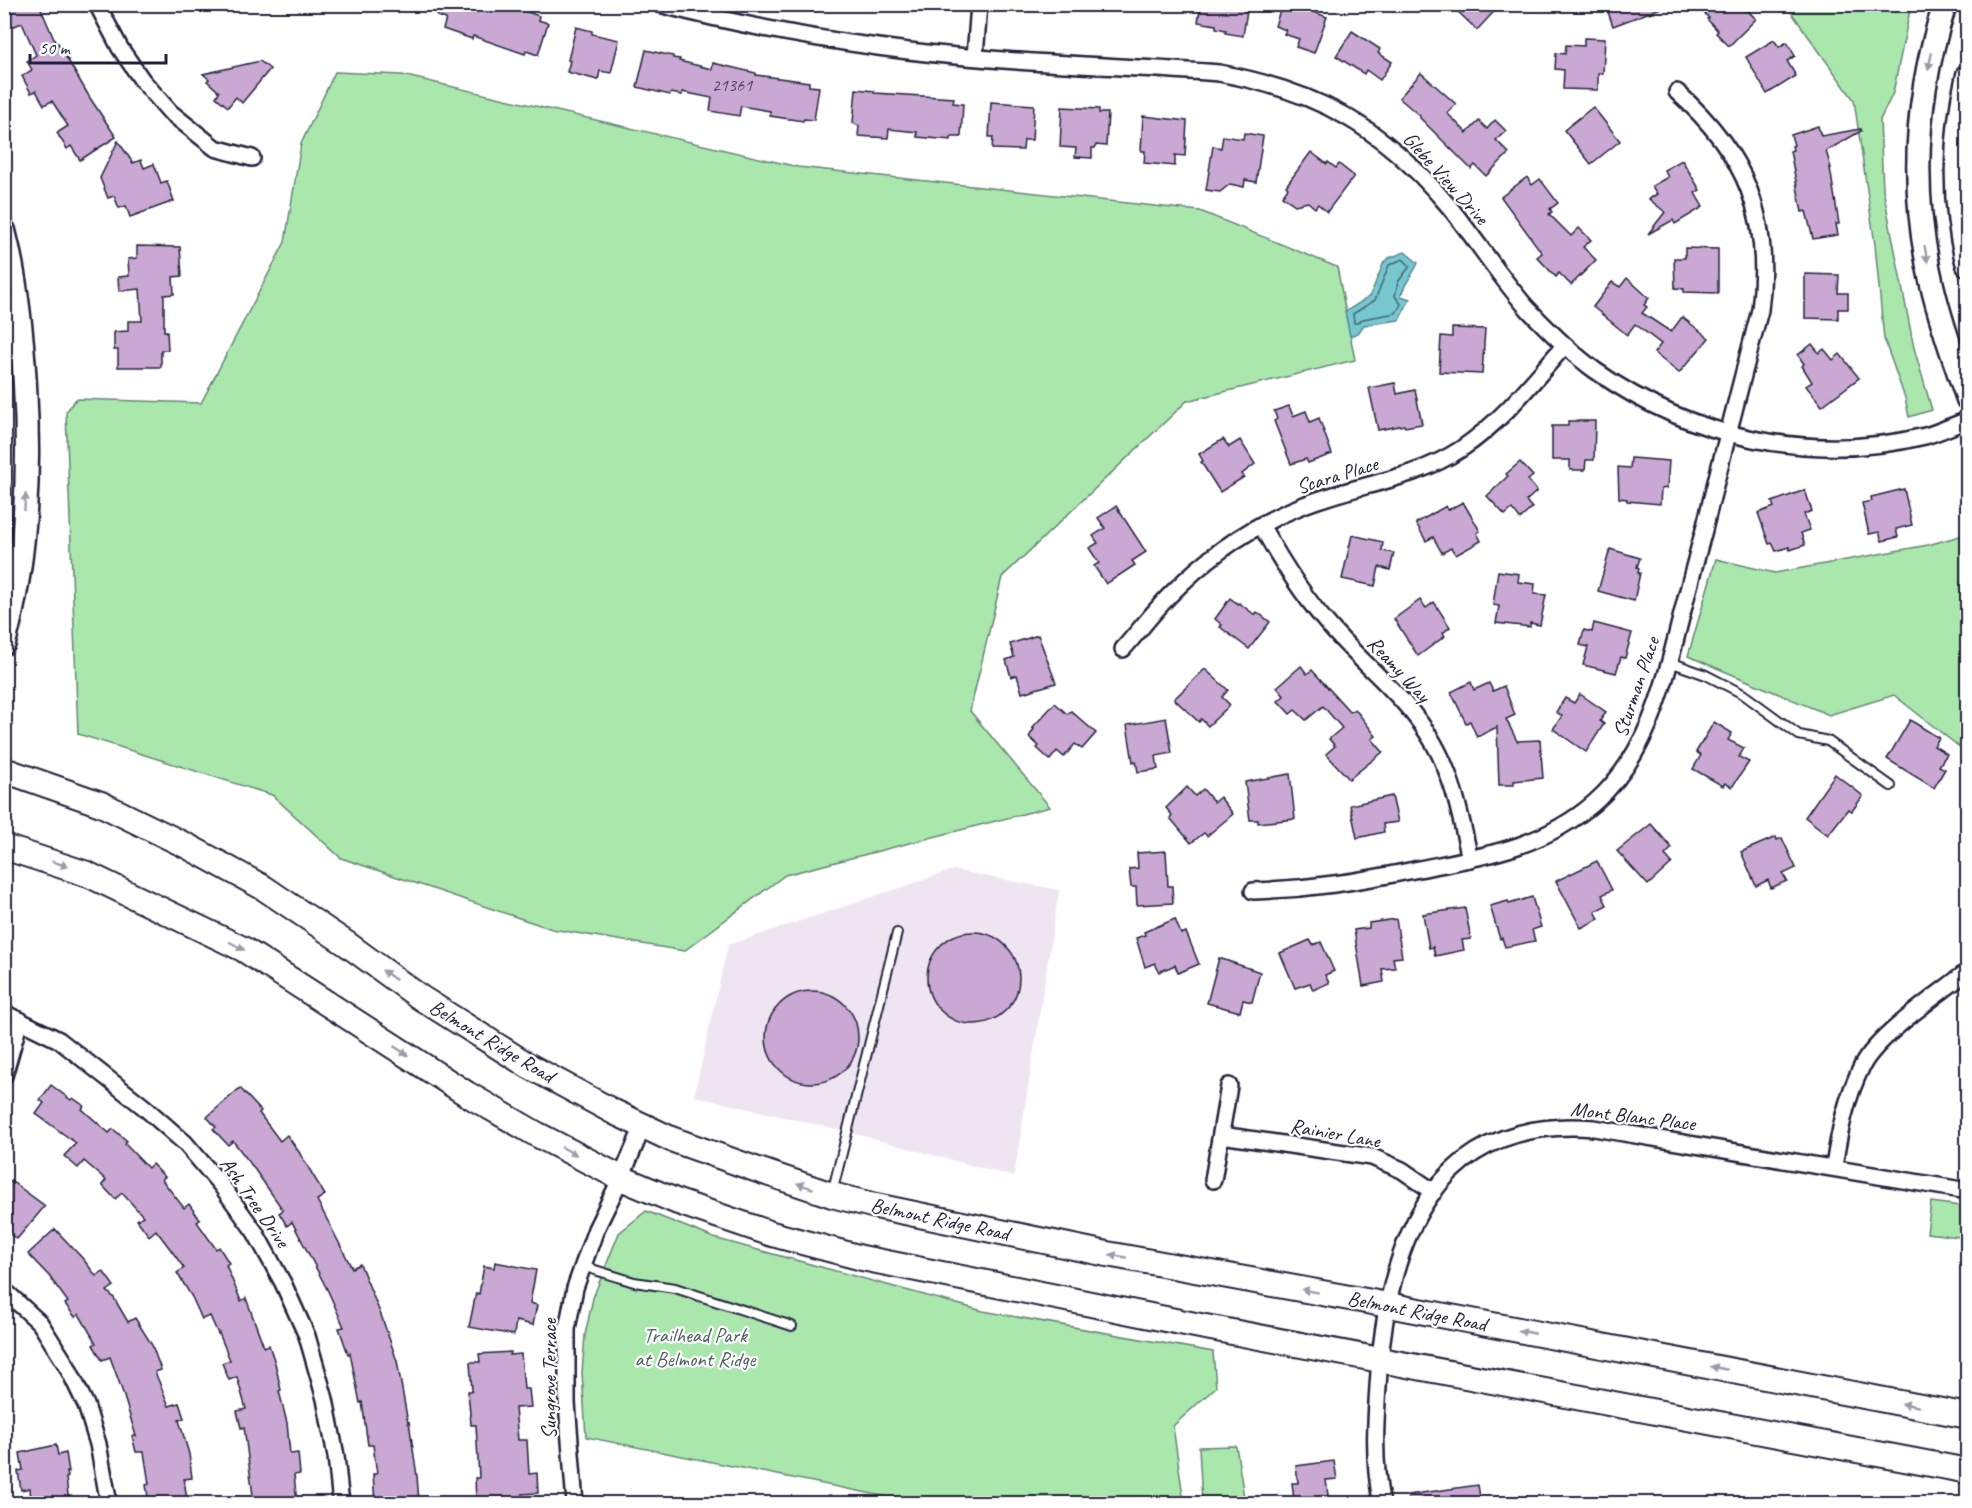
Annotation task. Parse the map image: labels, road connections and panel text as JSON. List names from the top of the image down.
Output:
{
  "streets": {
    "main road": ["Belmont Ridge Road"],
    "street": [
      "Glebe View Drive",
      "Scara Place",
      "Reamy Way",
      "Sturman Place",
      "Mont Blanc Place",
      "Rainier Lane",
      "Ash Tree Drive",
      "Sungrove Terrace"
    ]
  },
  "crossings": [
    ["Glebe View Drive", "Scara Place"],
    ["Glebe View Drive", "Sturman Place"],
    ["Scara Place", "Reamy Way"],
    ["Reamy Way", "Sturman Place"],
    ["Belmont Ridge Road", "Mont Blanc Place"],
    ["Belmont Ridge Road", "Sungrove Terrace"],
    ["Mont Blanc Place", "Rainier Lane"]
  ],
  "parks": ["Trailhead Park at Belmont Ridge"],
  "house_numbers": ["21361"],
  "scale_bar": "50 m"
}
